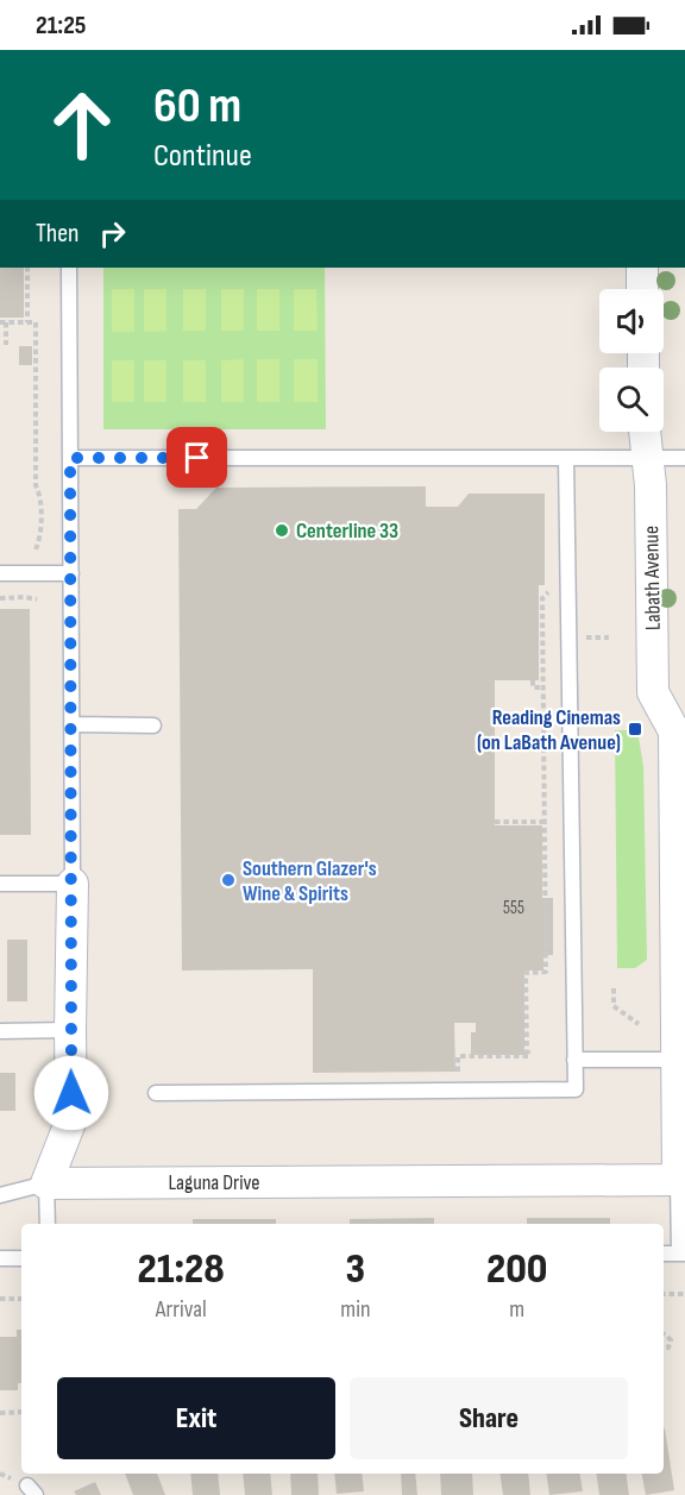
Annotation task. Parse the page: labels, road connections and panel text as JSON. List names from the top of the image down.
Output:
{
  "streets": {
    "street": ["Labath Avenue", "Laguna Drive"]
  },
  "crossings": [
    ["Labath Avenue", "Laguna Drive"]
  ],
  "places": {
    "other": ["Centerline 33", "Southern Glazer's Wine & Spirits"],
    "transit": ["Reading Cinemas (on LaBath Avenue)"]
  },
  "house_numbers": ["555"],
  "page": {
    "status": "21:25",
    "turn": ["60 m", "Continue"],
    "then": "Then",
    "eta": [
      "21:28",
      "Arrival",
      "3",
      "min",
      "200",
      "m"
    ],
    "buttons": ["Exit", "Share"]
  }
}
